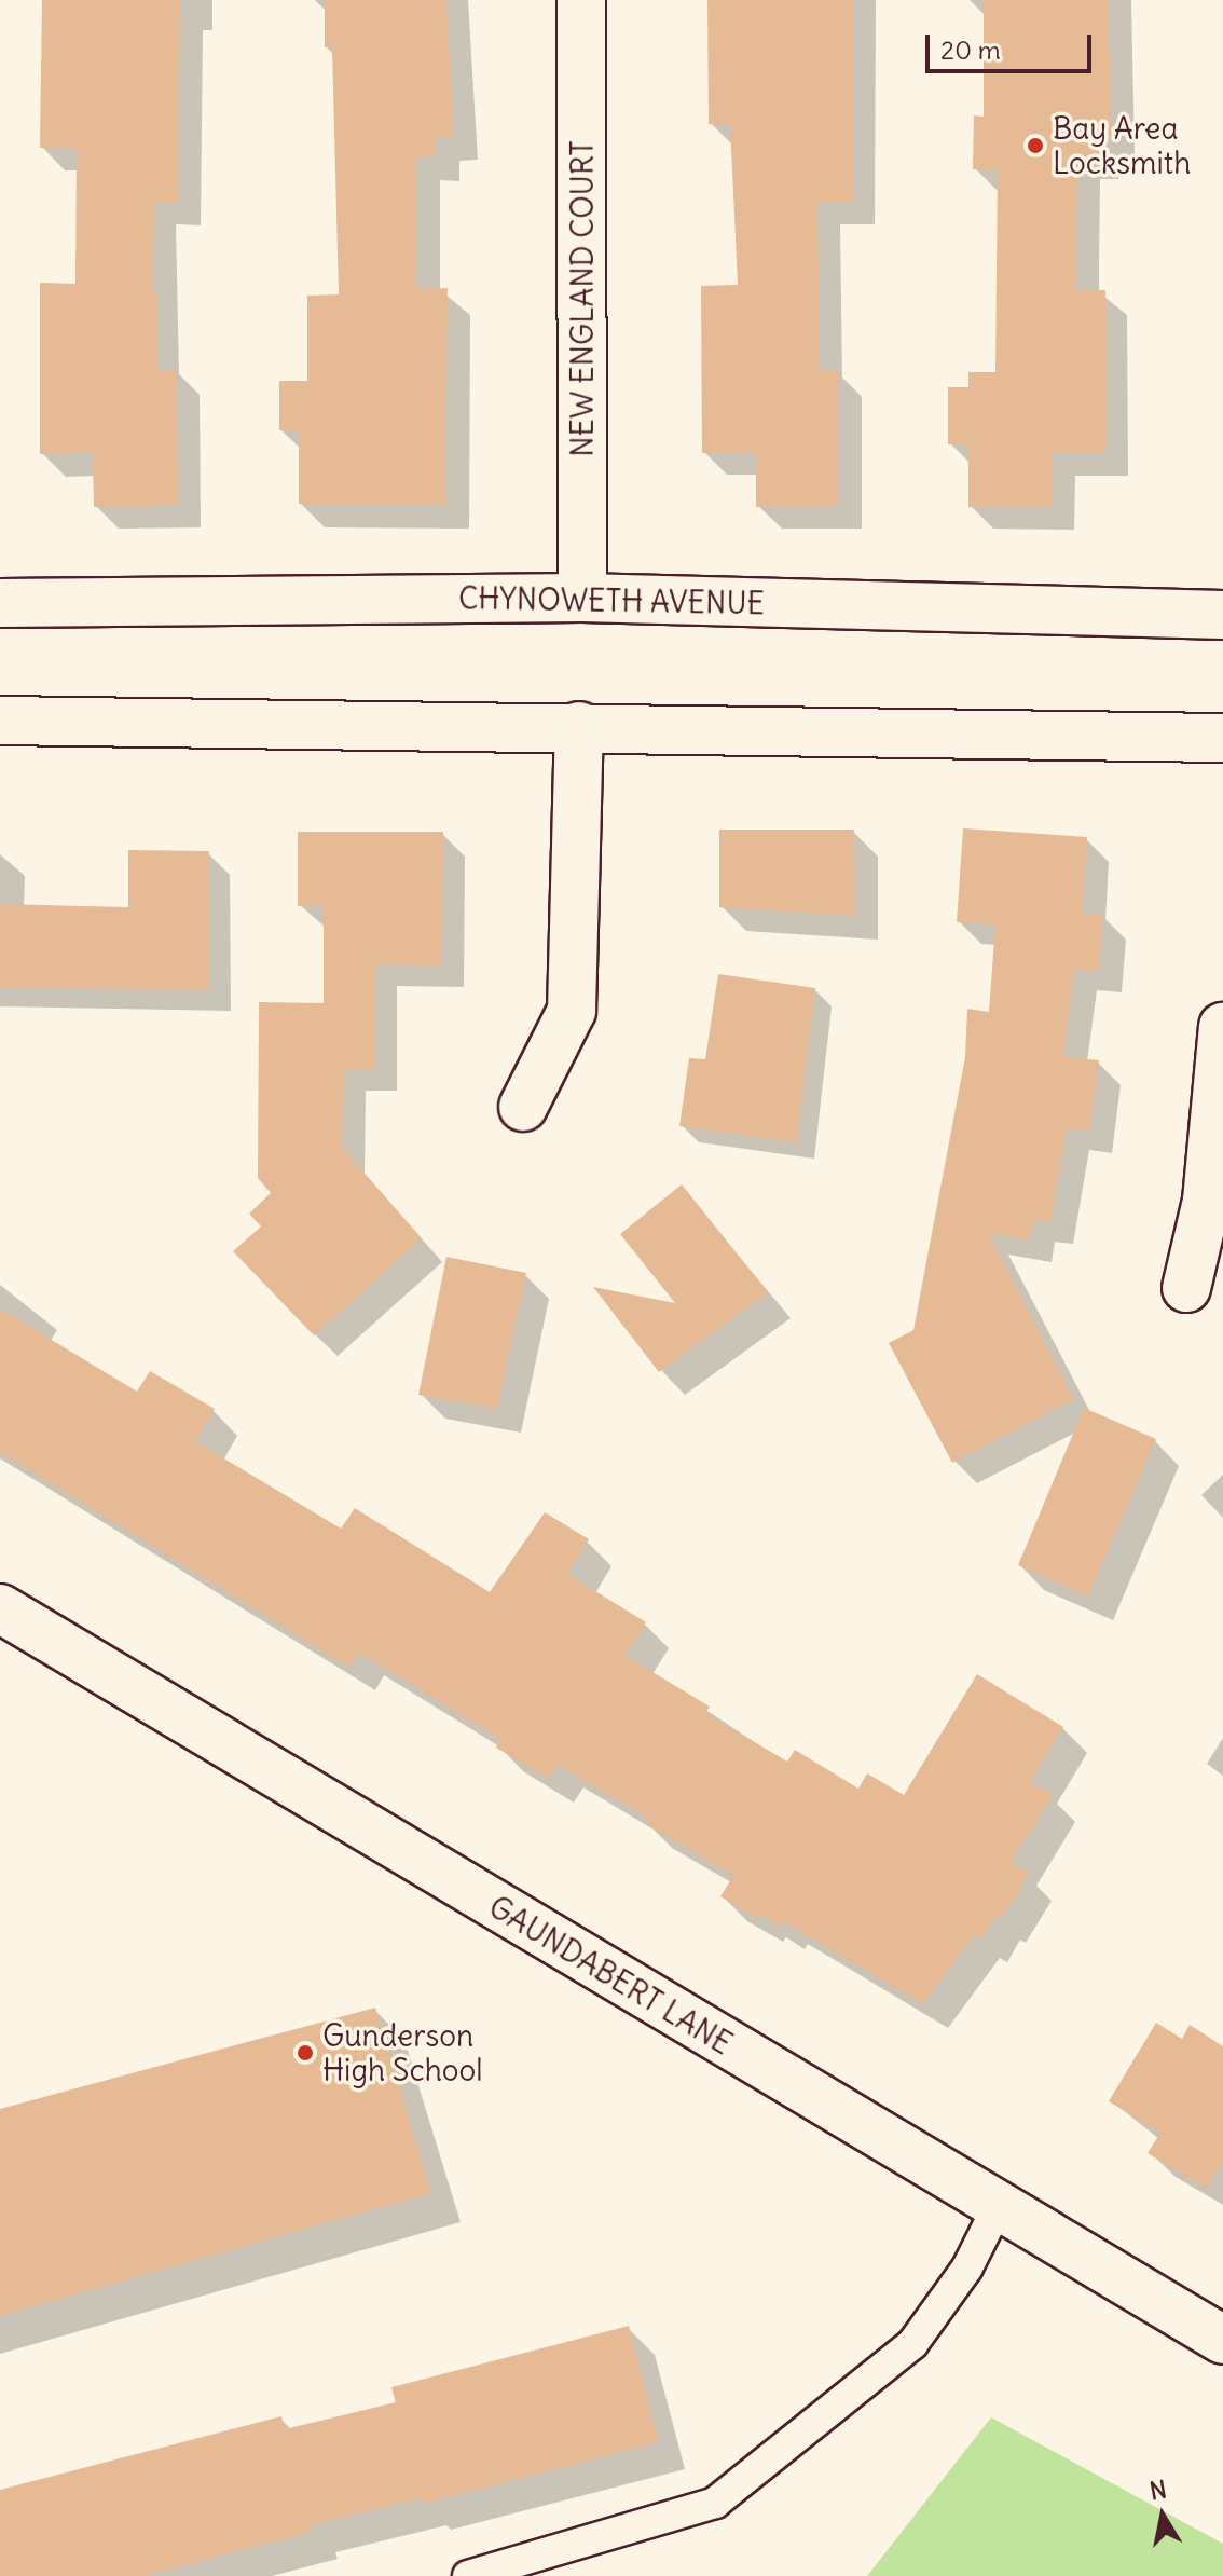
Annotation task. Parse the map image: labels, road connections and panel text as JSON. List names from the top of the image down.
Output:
{
  "streets": {
    "street": ["NEW ENGLAND COURT", "CHYNOWETH AVENUE", "GAUNDABERT LANE"]
  },
  "crossings": [
    ["NEW ENGLAND COURT", "CHYNOWETH AVENUE"]
  ],
  "places": ["Bay Area Locksmith", "Gunderson High School"],
  "scale_bar": "20 m",
  "north": "top"
}
